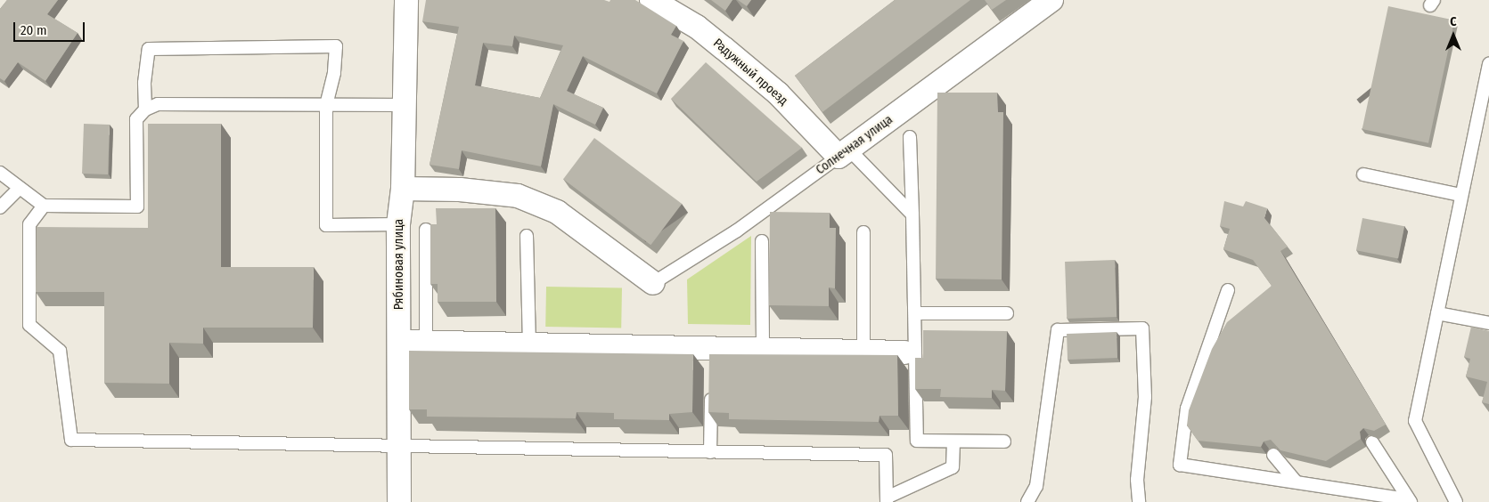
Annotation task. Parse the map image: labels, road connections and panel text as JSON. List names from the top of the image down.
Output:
{
  "streets": {
    "street": ["Радужный проезд", "Солнечная улица", "Рябиновая улица"]
  },
  "crossings": [
    ["Радужный проезд", "Солнечная улица"]
  ],
  "scale_bar": "20 m",
  "north": "top"
}
